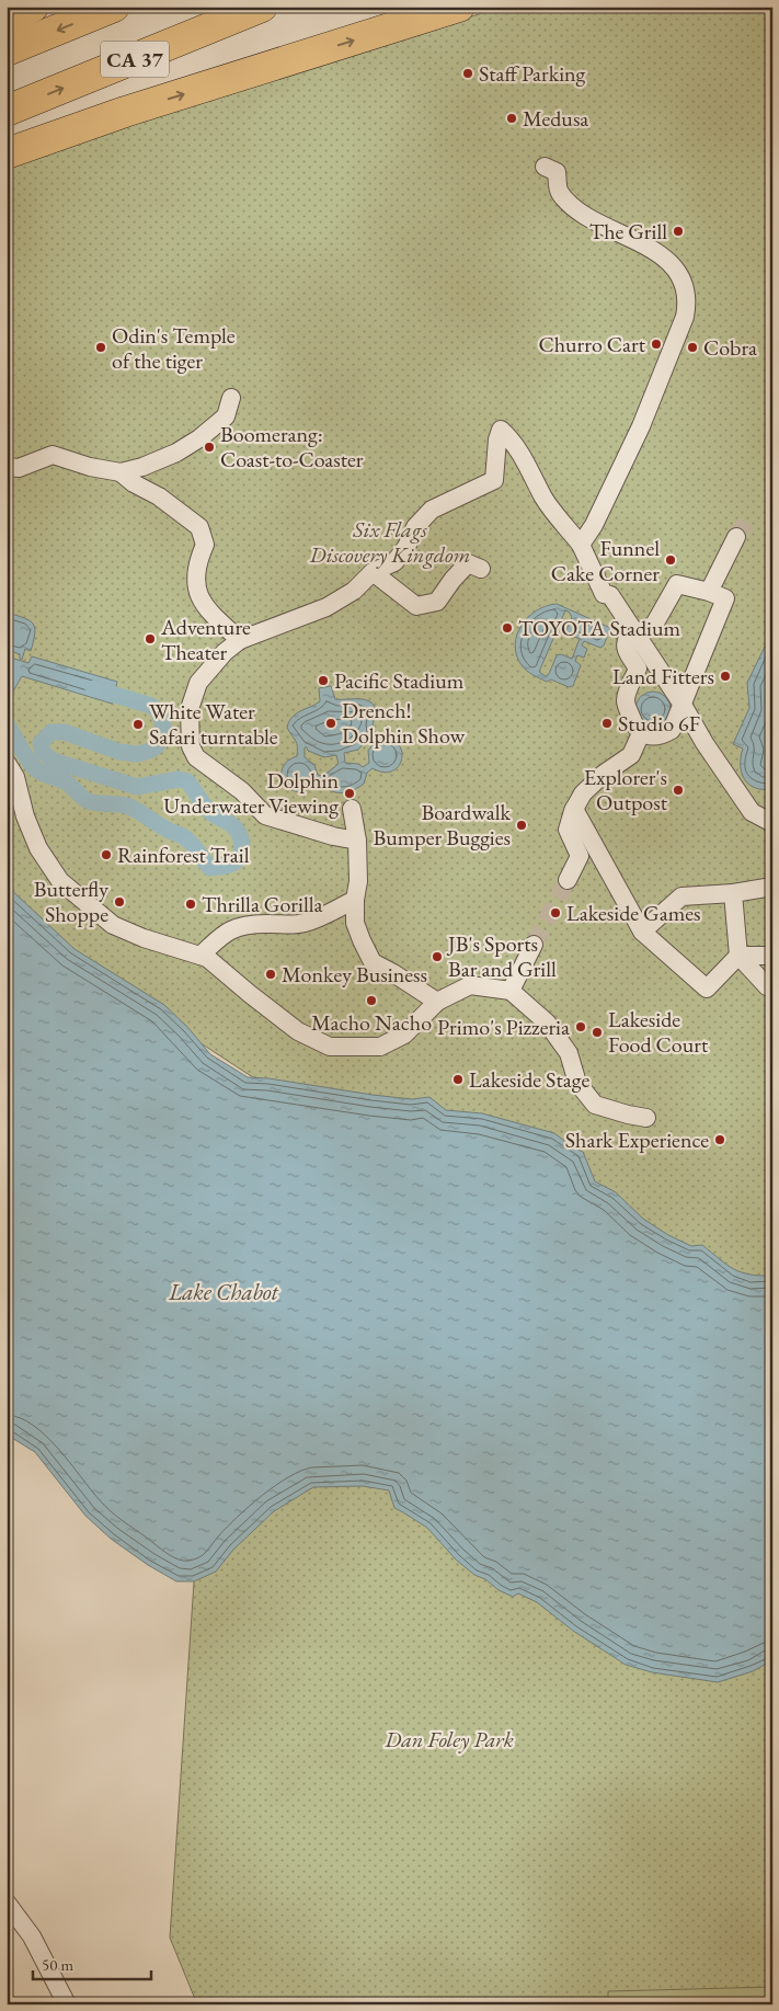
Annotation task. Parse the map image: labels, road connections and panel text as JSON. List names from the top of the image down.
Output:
{
  "streets": {
    "highway": ["CA 37"]
  },
  "water": ["Lake Chabot"],
  "parks": ["Six Flags Discovery Kingdom", "Dan Foley Park"],
  "places": [
    "Staff Parking",
    "Medusa",
    "The Grill",
    "Churro Cart",
    "Odin's Temple of the tiger",
    "Cobra",
    "Boomerang: Coast-to-Coaster",
    "Funnel Cake Corner",
    "TOYOTA Stadium",
    "Adventure Theater",
    "Land Fitters",
    "Pacific Stadium",
    "Drench! Dolphin Show",
    "Studio 6F",
    "White Water Safari turntable",
    "Explorer's Outpost",
    "Dolphin Underwater Viewing",
    "Boardwalk Bumper Buggies",
    "Rainforest Trail",
    "Butterfly Shoppe",
    "Thrilla Gorilla",
    "Lakeside Games",
    "JB's Sports Bar and Grill",
    "Monkey Business",
    "Macho Nacho",
    "Primo's Pizzeria",
    "Lakeside Food Court",
    "Lakeside Stage",
    "Shark Experience"
  ],
  "scale_bar": "50 m"
}
